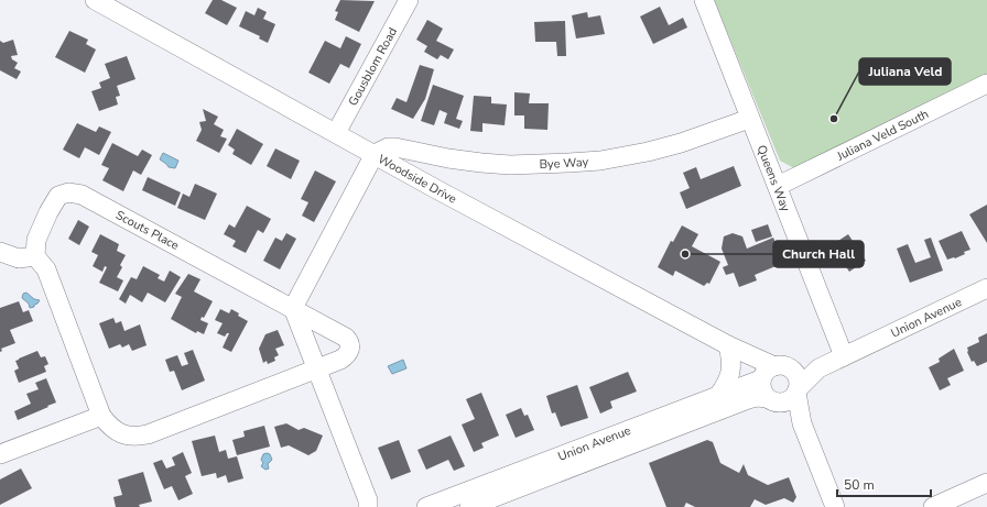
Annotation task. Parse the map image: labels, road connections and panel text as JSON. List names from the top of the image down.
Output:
{
  "streets": {
    "street": [
      "Gousblom Road",
      "Juliana Veld South",
      "Bye Way",
      "Woodside Drive",
      "Queens Way",
      "Scouts Place",
      "Union Avenue"
    ]
  },
  "crossings": [
    ["Gousblom Road", "Woodside Drive"],
    ["Juliana Veld South", "Queens Way"],
    ["Bye Way", "Woodside Drive"],
    ["Bye Way", "Queens Way"],
    ["Woodside Drive", "Union Avenue"],
    ["Queens Way", "Union Avenue"]
  ],
  "places": ["Juliana Veld", "Church Hall"],
  "scale_bar": "50 m"
}
